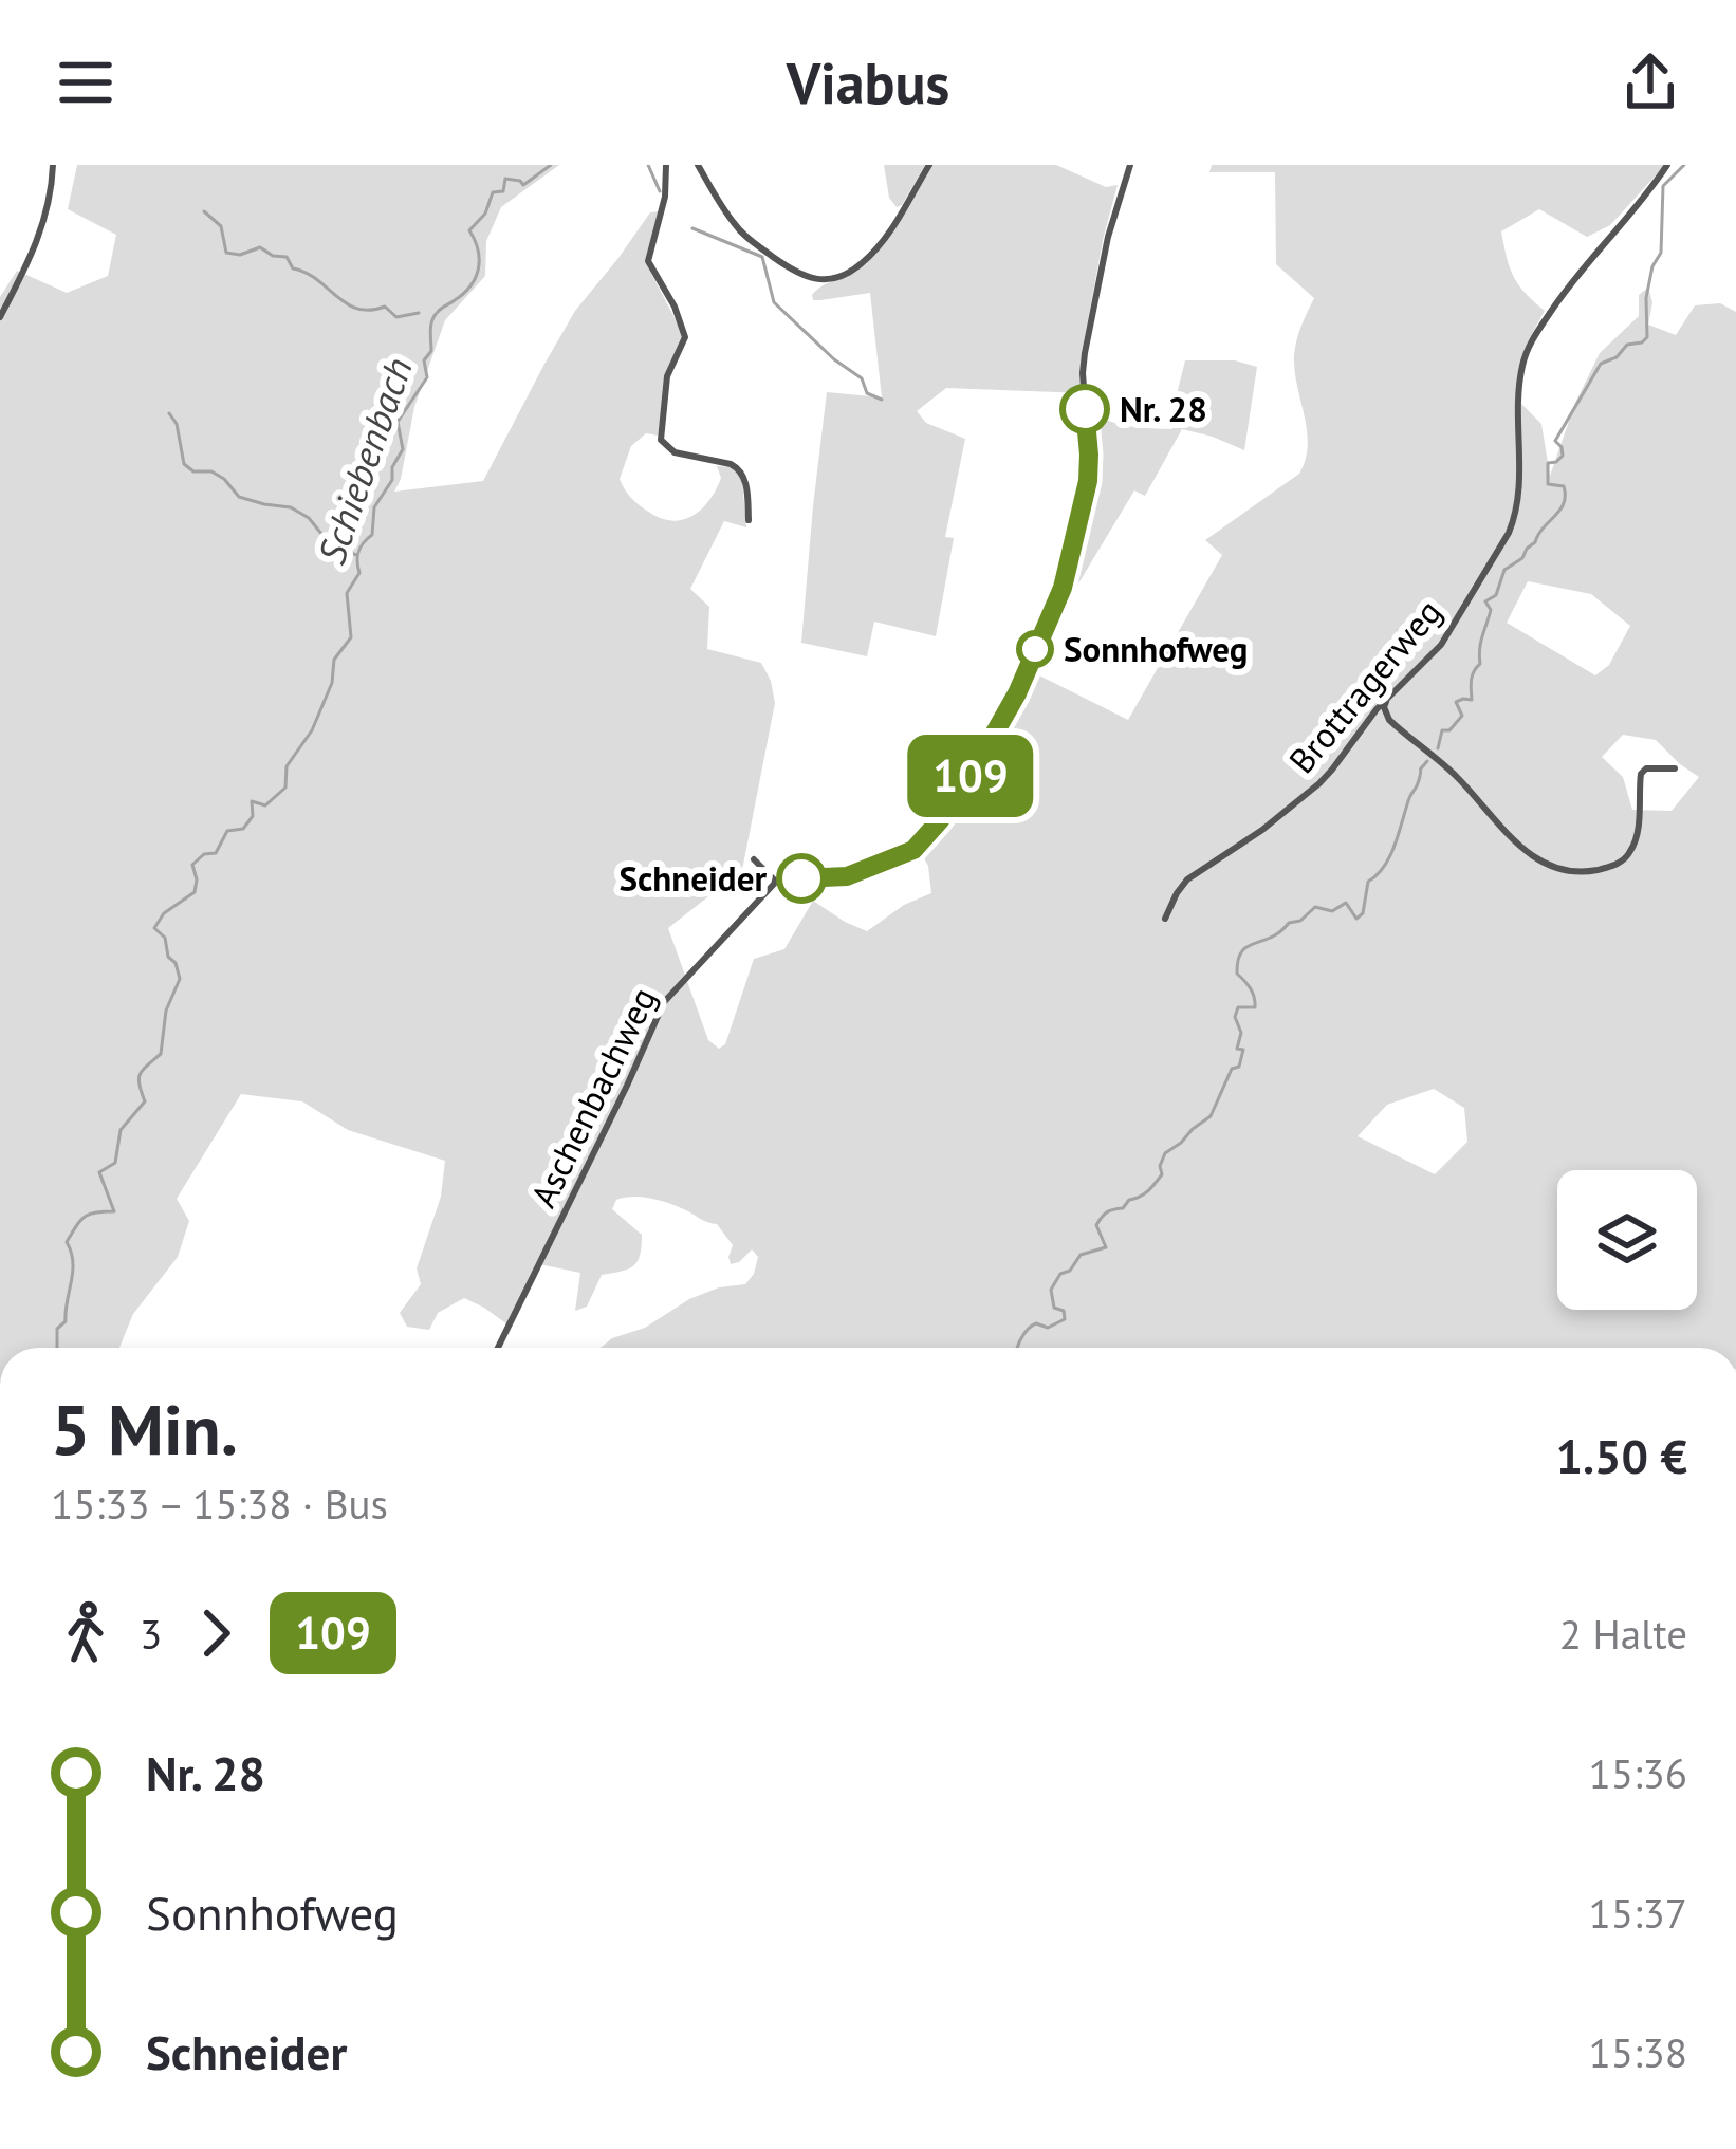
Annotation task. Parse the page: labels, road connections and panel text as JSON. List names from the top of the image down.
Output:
{
  "streets": {
    "street": ["Brottragerweg", "Aschenbachweg"]
  },
  "water": ["Schiebenbach"],
  "places": ["Nr. 28", "Sonnhofweg", "Schneider"],
  "lines": ["bus line 109"],
  "page": {
    "header": "Viabus",
    "on_map": "109",
    "heading": ["5 Min.", "15:33 – 15:38 · Bus", "1.50 €"],
    "legs": ["3", "109", "2 Halte"],
    "list": [
      {
        "name": "Nr. 28",
        "value": "15:36"
      },
      {
        "name": "Sonnhofweg",
        "value": "15:37"
      },
      {
        "name": "Schneider",
        "value": "15:38"
      }
    ]
  }
}
